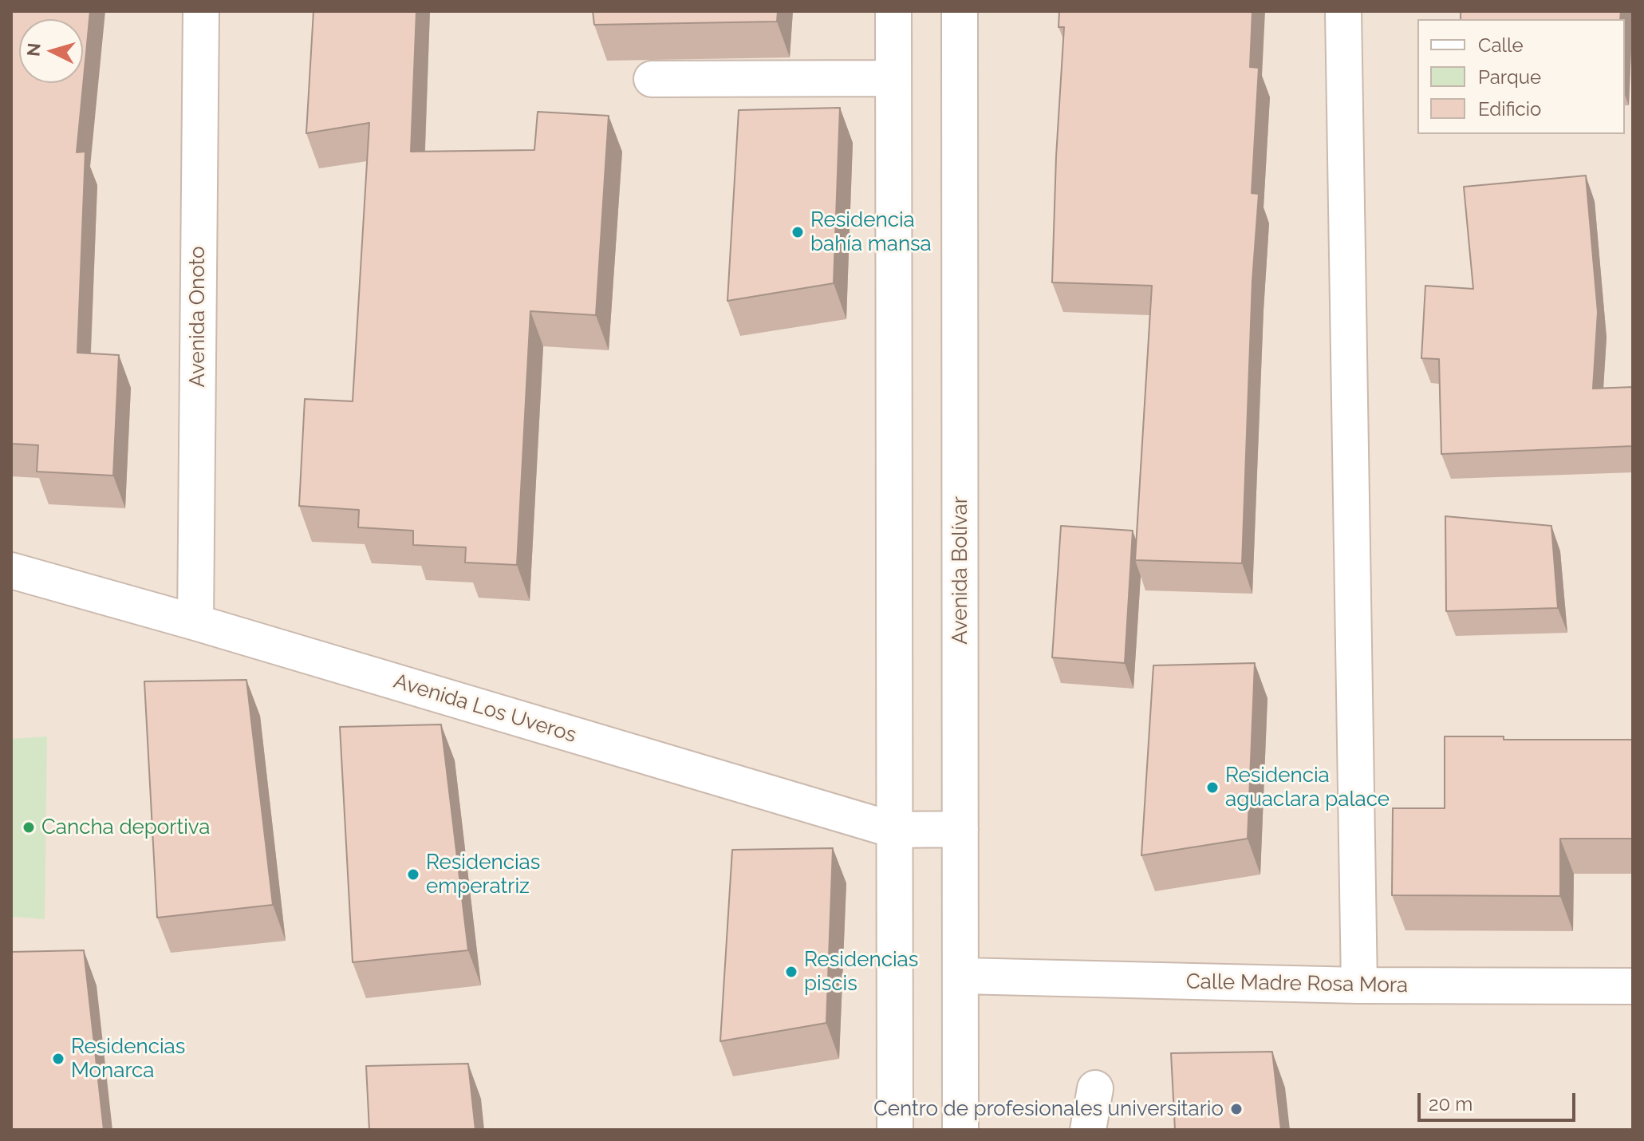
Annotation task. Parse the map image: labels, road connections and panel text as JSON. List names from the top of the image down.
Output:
{
  "streets": {
    "street": [
      "Avenida Onoto",
      "Avenida Bolívar",
      "Avenida Los Uveros",
      "Calle Madre Rosa Mora"
    ]
  },
  "crossings": [
    ["Avenida Onoto", "Avenida Los Uveros"],
    ["Avenida Bolívar", "Avenida Los Uveros"],
    ["Avenida Bolívar", "Calle Madre Rosa Mora"]
  ],
  "places": [
    "Residencia bahía mansa",
    "Residencia aguaclara palace",
    "Cancha deportiva",
    "Residencias emperatriz",
    "Residencias piscis",
    "Residencias Monarca",
    "Centro de profesionales universitario"
  ],
  "legend": ["Calle", "Parque", "Edificio"],
  "scale_bar": "20 m",
  "north": "left"
}
